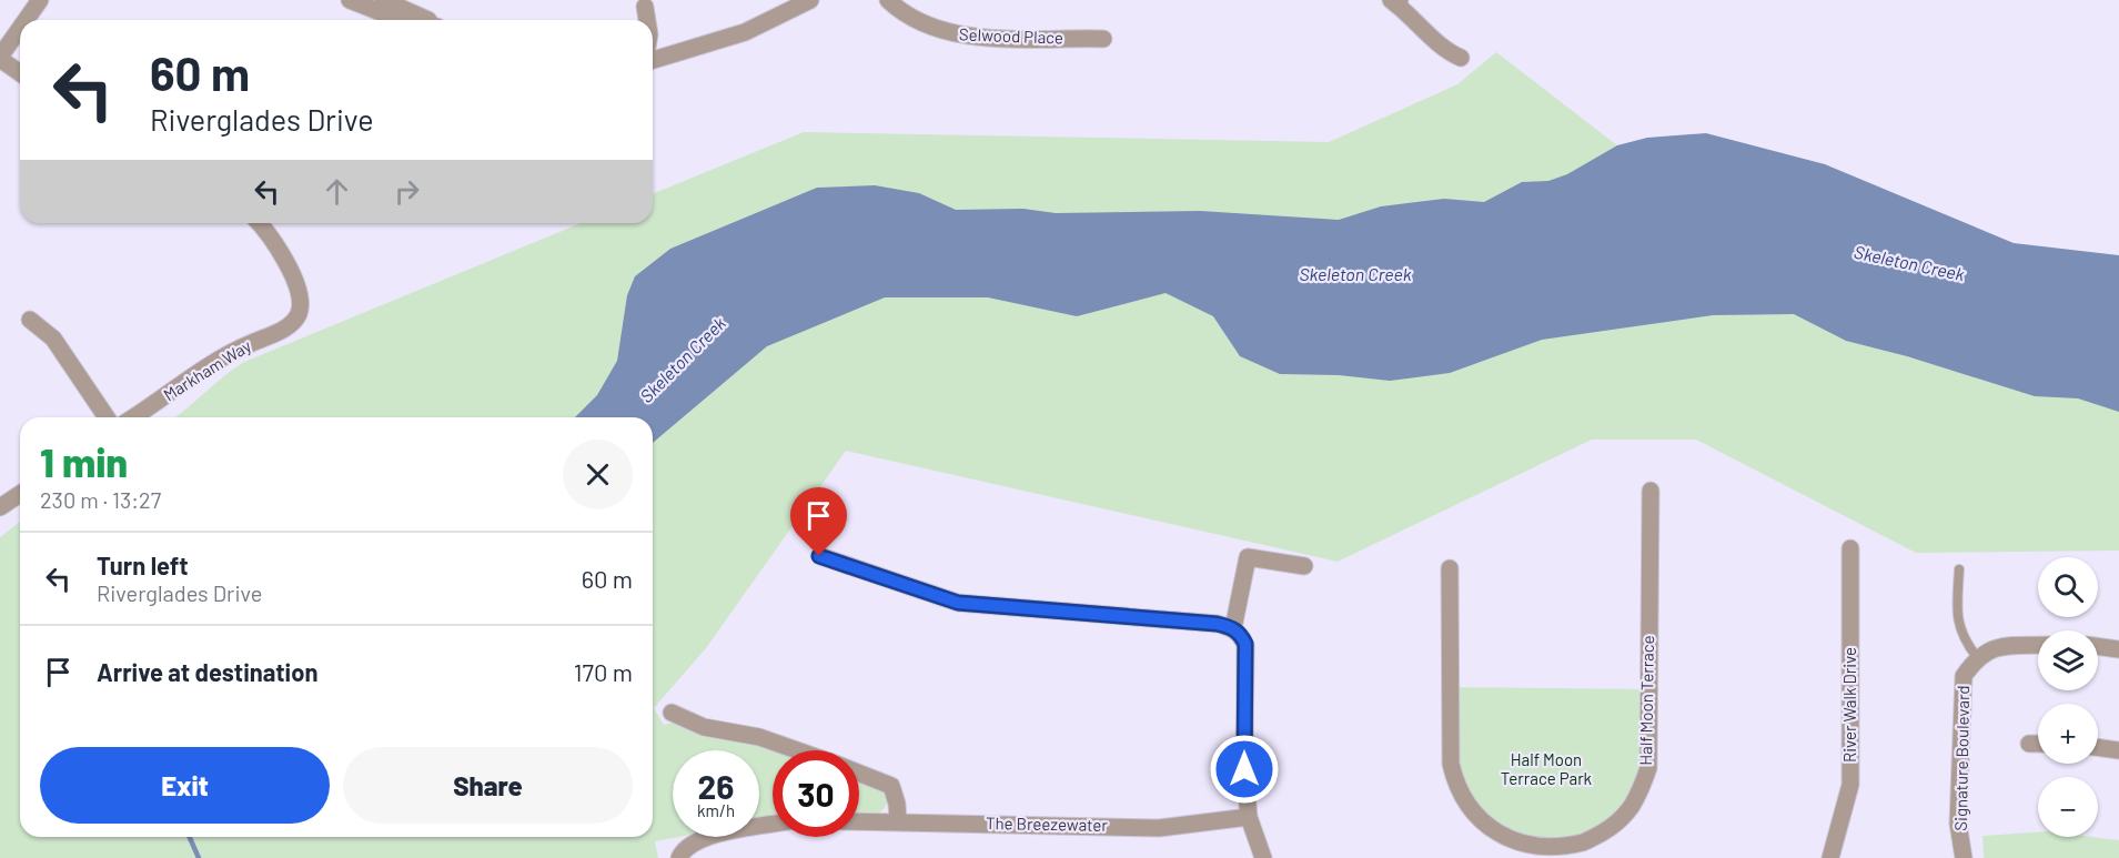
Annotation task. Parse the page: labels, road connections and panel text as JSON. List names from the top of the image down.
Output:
{
  "streets": {
    "street": [
      "Selwood Place",
      "Markham Way",
      "Half Moon Terrace",
      "River Walk Drive",
      "Signature Boulevard",
      "The Breezewater"
    ]
  },
  "water": ["Skeleton Creek"],
  "parks": ["Half Moon Terrace Park"],
  "page": {
    "turn": ["60 m", "Riverglades Drive"],
    "heading": ["1 min", "230 m · 13:27"],
    "list": [
      {
        "name": "Turn left",
        "note": "Riverglades Drive",
        "value": "60 m"
      },
      {
        "name": "Arrive at destination",
        "value": "170 m"
      }
    ],
    "map_buttons": ["+", "−"],
    "buttons": ["Exit", "Share"],
    "speed": "26 km/h",
    "limit": "30"
  }
}
